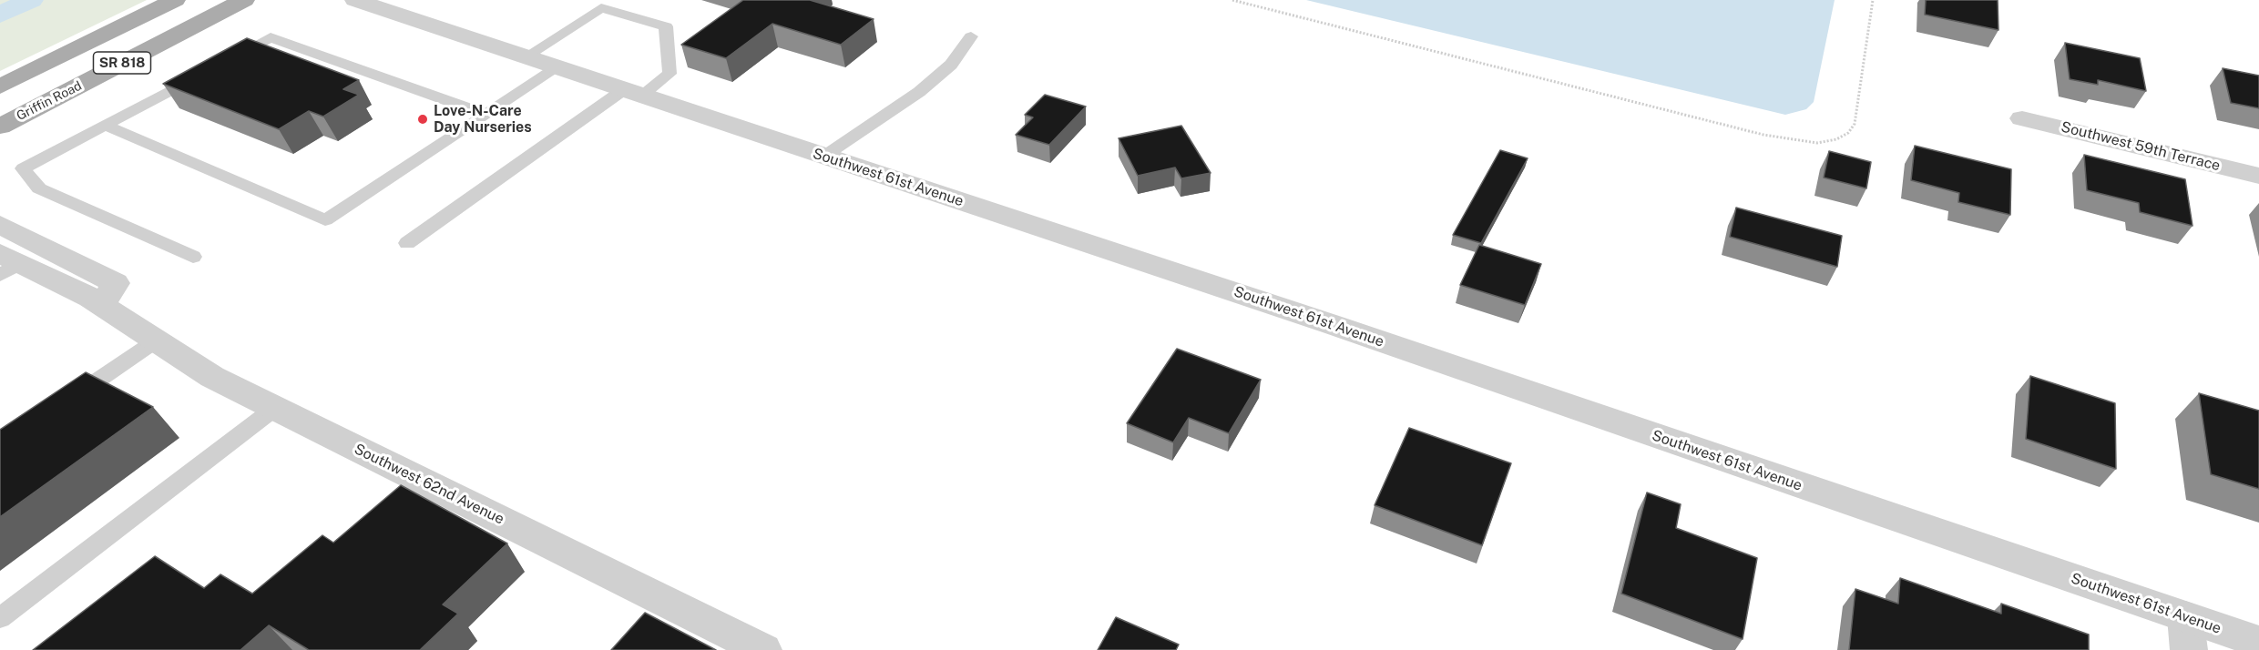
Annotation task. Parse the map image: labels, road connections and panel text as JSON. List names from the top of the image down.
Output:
{
  "streets": {
    "main road": ["SR 818", "Griffin Road"],
    "street": ["Southwest 59th Terrace", "Southwest 61st Avenue", "Southwest 62nd Avenue"]
  },
  "places": ["Love-N-Care Day Nurseries"]
}
